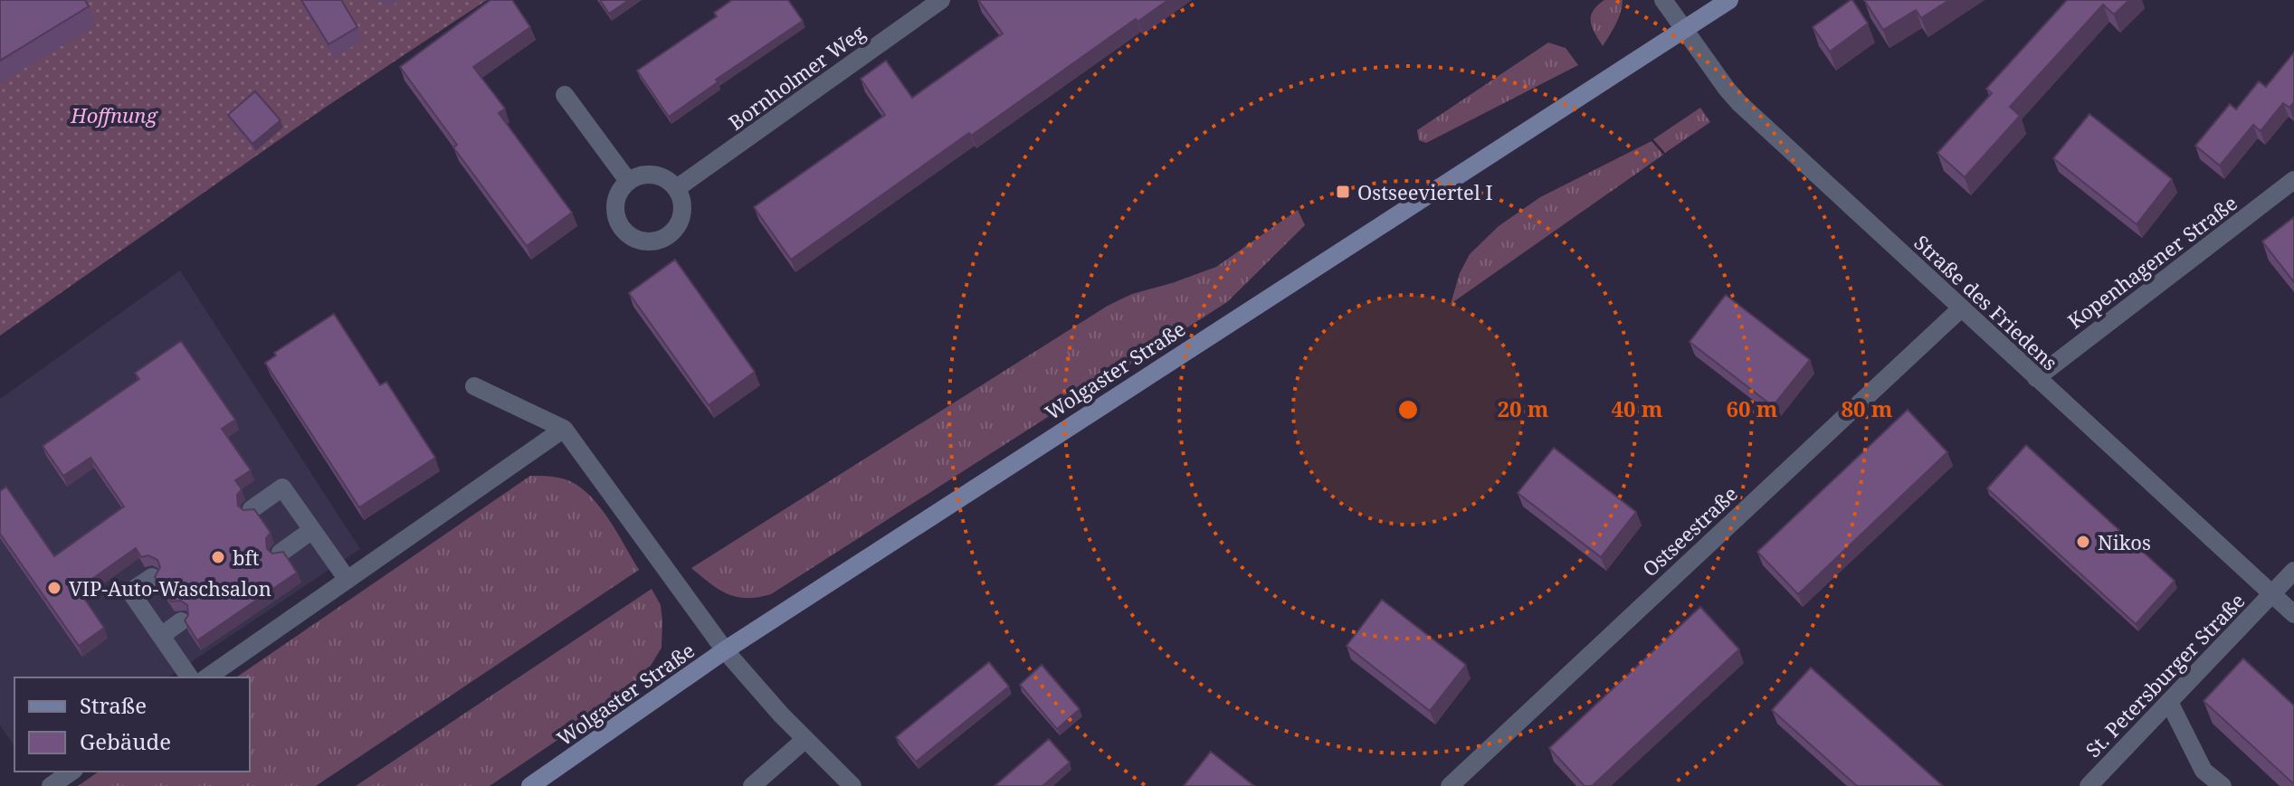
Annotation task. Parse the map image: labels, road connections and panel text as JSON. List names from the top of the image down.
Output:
{
  "streets": {
    "main road": ["Wolgaster Straße"],
    "street": [
      "Bornholmer Weg",
      "Kopenhagener Straße",
      "Straße des Friedens",
      "Ostseestraße",
      "St. Petersburger Straße"
    ]
  },
  "crossings": [
    ["Kopenhagener Straße", "Straße des Friedens"],
    ["Straße des Friedens", "Wolgaster Straße"],
    ["Straße des Friedens", "Ostseestraße"],
    ["Straße des Friedens", "St. Petersburger Straße"]
  ],
  "parks": ["Hoffnung"],
  "places": {
    "transit": ["Ostseeviertel I"],
    "other": ["Nikos", "bft", "VIP-Auto-Waschsalon"]
  },
  "legend": ["Straße", "Gebäude"],
  "rings": [
    "20 m",
    "40 m",
    "60 m",
    "80 m"
  ]
}
